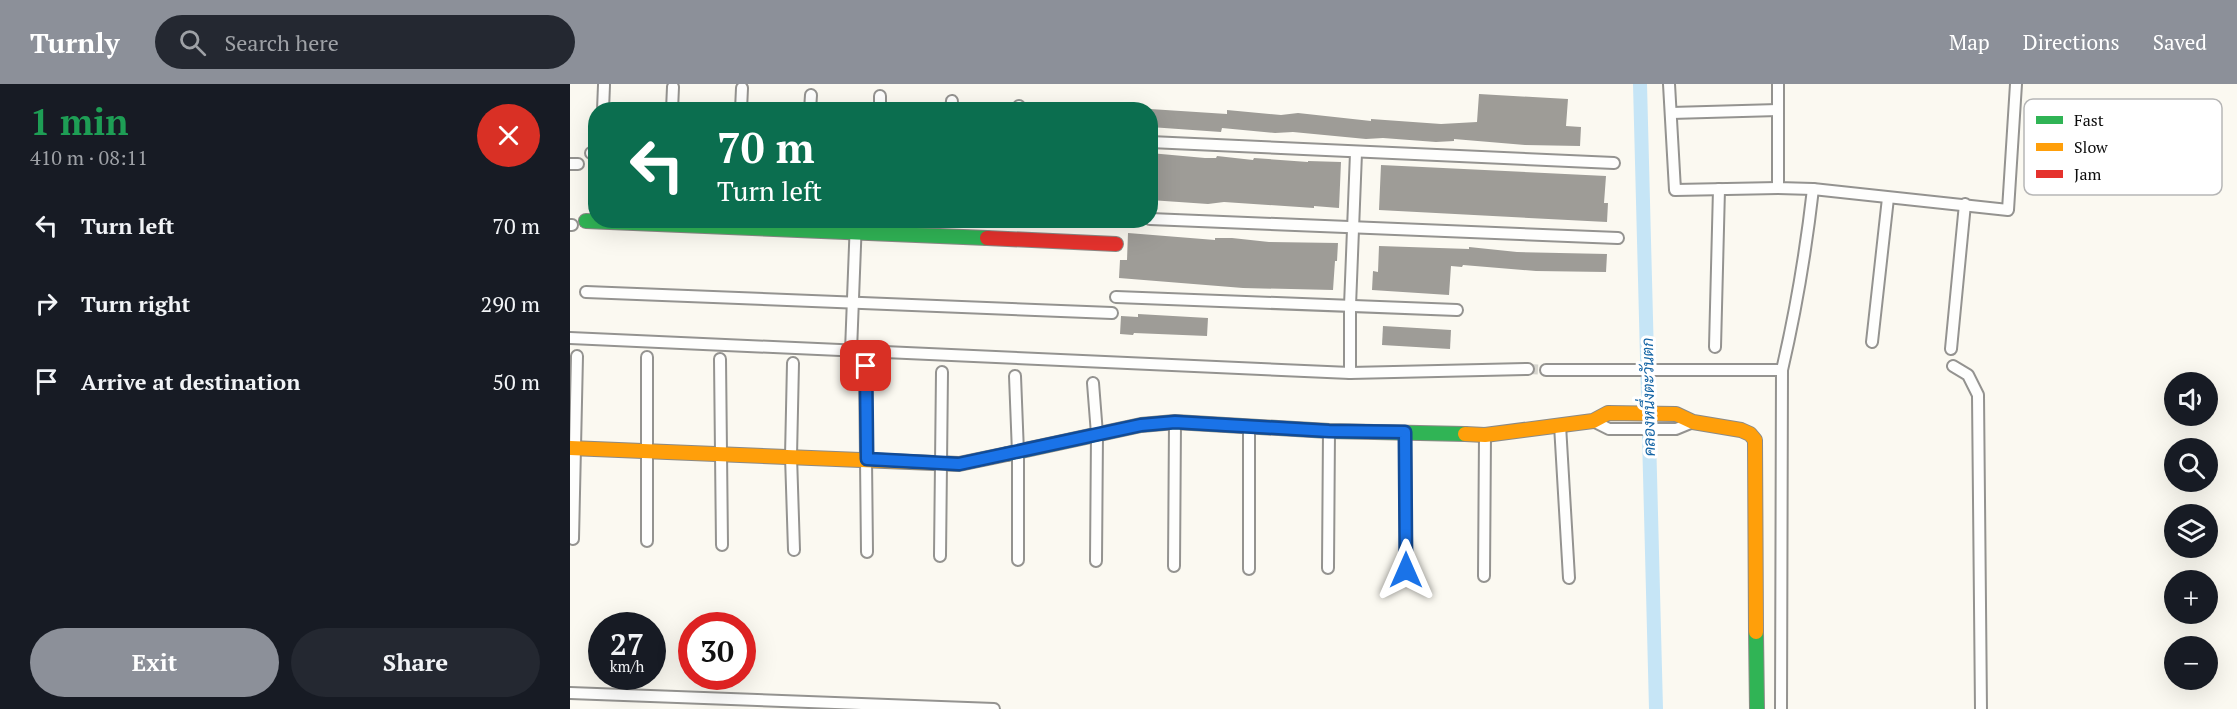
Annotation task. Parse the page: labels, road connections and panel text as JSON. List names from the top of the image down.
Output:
{
  "water": ["คลองหนึ่งตะวันตก"],
  "legend": ["Fast", "Slow", "Jam"],
  "page": {
    "header": "Turnly",
    "search": "Search here",
    "nav": ["Map", "Directions", "Saved"],
    "heading": ["1 min", "410 m · 08:11"],
    "turn": ["70 m", "Turn left"],
    "list": [
      {
        "name": "Turn left",
        "value": "70 m"
      },
      {
        "name": "Turn right",
        "value": "290 m"
      },
      {
        "name": "Arrive at destination",
        "value": "50 m"
      }
    ],
    "map_buttons": ["+", "−"],
    "speed": "27 km/h",
    "limit": "30",
    "buttons": ["Exit", "Share"]
  }
}
